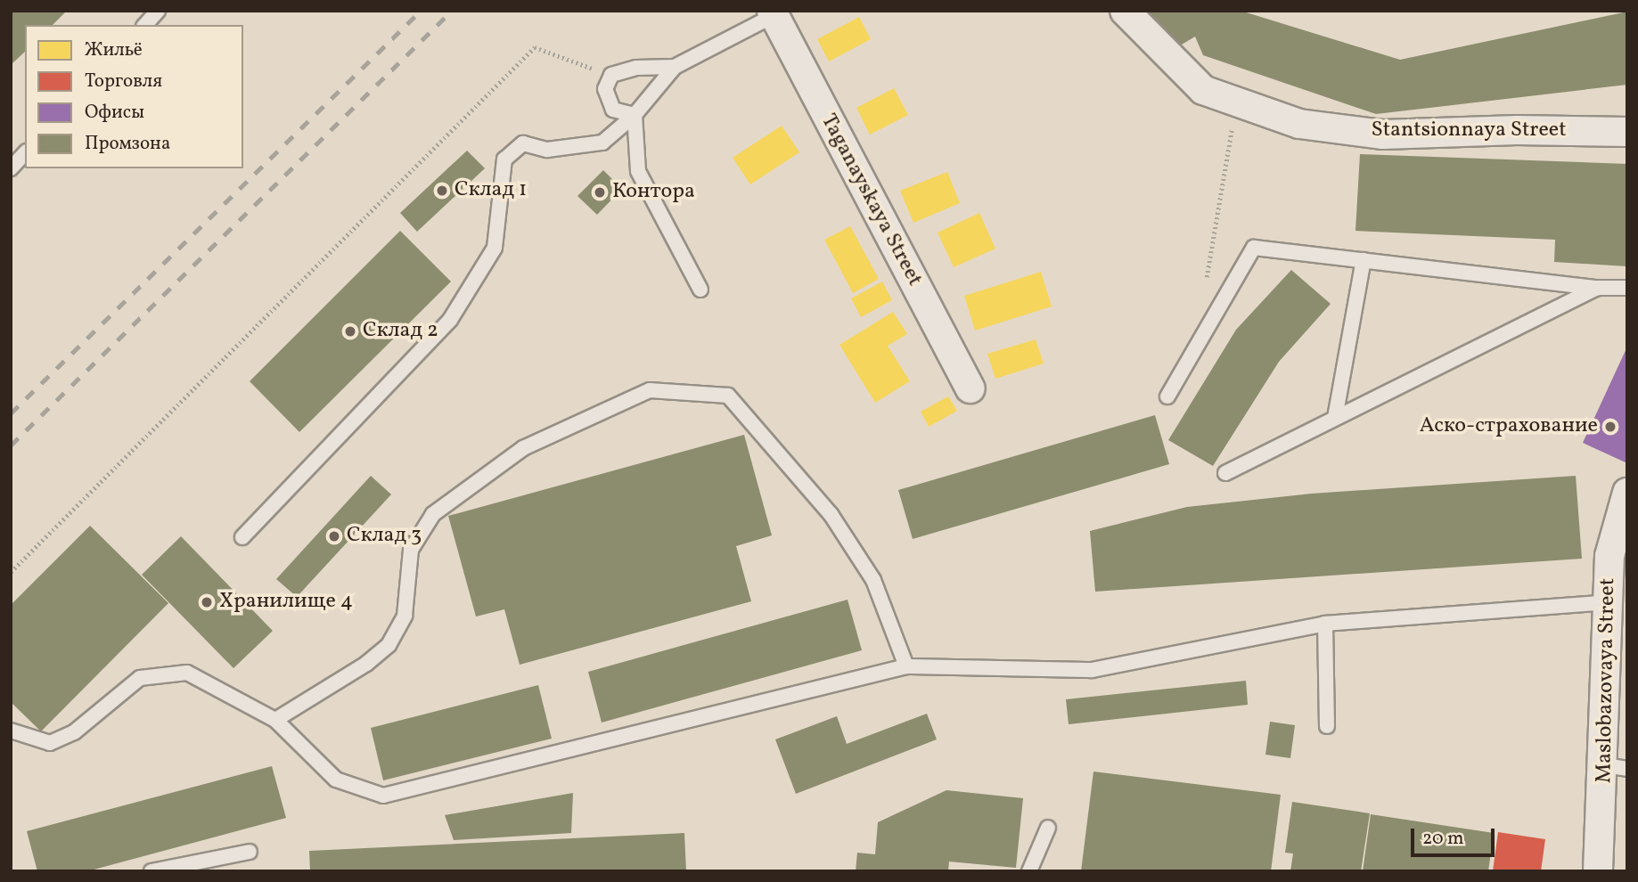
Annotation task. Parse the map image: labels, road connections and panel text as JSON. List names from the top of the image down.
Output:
{
  "streets": {
    "street": ["Stantsionnaya Street", "Taganayskaya Street", "Maslobazovaya Street"]
  },
  "places": [
    "Склад 1",
    "Контора",
    "Склад 2",
    "Аско-страхование",
    "Склад 3",
    "Хранилище 4"
  ],
  "legend": [
    "Жильё",
    "Торговля",
    "Офисы",
    "Промзона"
  ],
  "scale_bar": "20 m"
}
